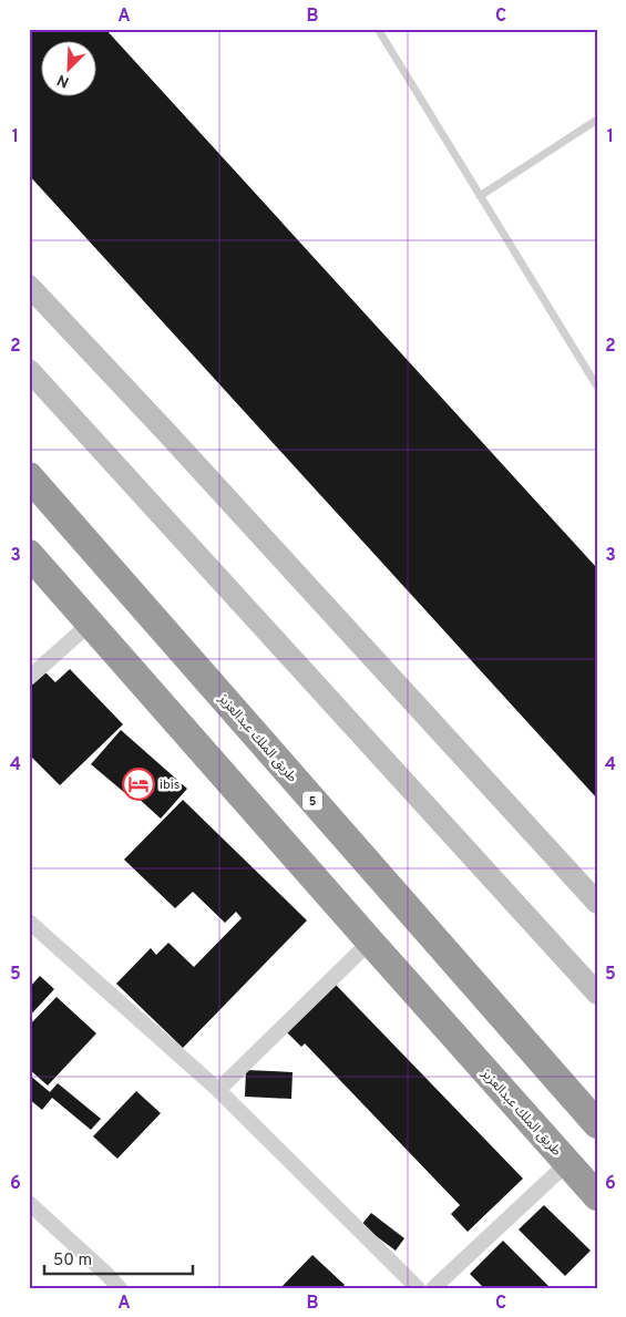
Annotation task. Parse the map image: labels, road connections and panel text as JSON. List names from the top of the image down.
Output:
{
  "streets": {
    "highway": ["طريق الملك عبدالعزيز", "5"]
  },
  "places": {
    "hotel": ["ibis"]
  },
  "scale_bar": "50 m",
  "north": "bottom left",
  "grid": {
    "columns": ["A", "B", "C"],
    "rows": [
      "1",
      "2",
      "3",
      "4",
      "5",
      "6"
    ]
  }
}
